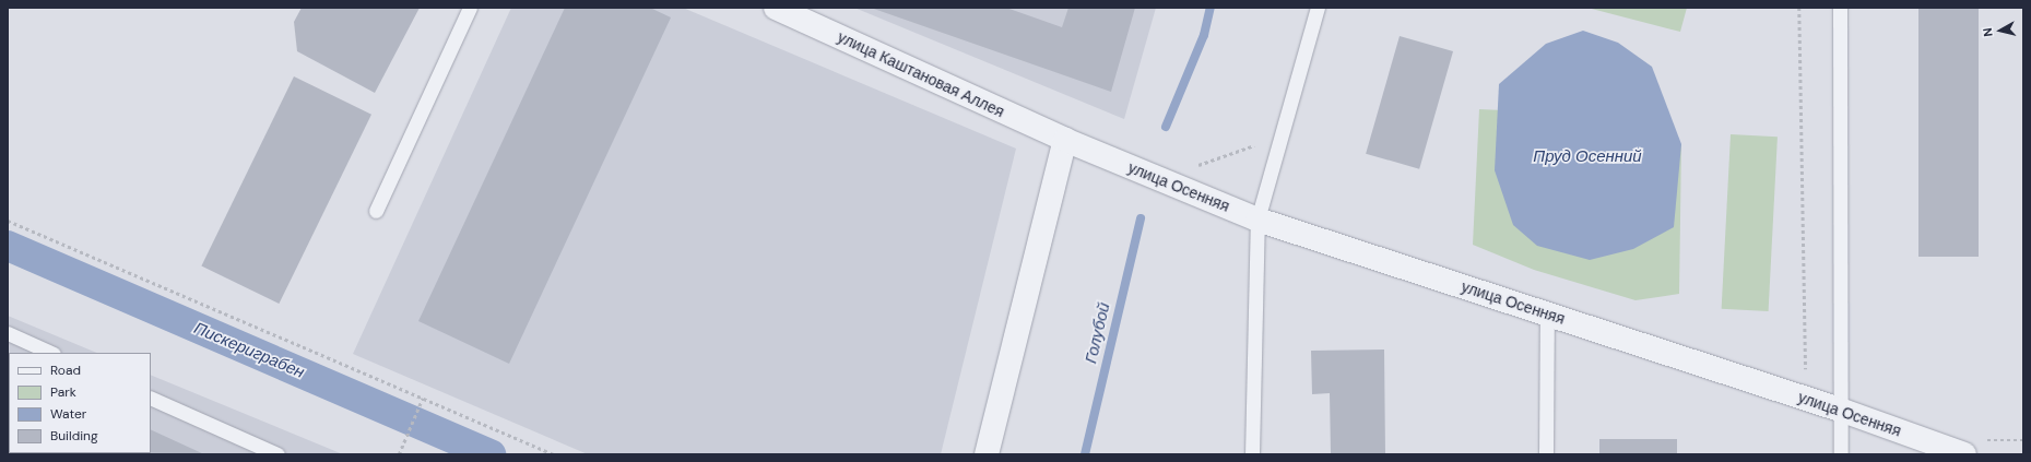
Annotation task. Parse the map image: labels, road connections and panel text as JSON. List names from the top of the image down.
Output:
{
  "streets": {
    "street": ["улица Каштановая Аллея", "улица Осенняя"]
  },
  "crossings": [
    ["улица Каштановая Аллея", "улица Осенняя"]
  ],
  "water": ["Пруд Осенний", "Голубой", "Пискериграбен"],
  "legend": [
    "Road",
    "Park",
    "Water",
    "Building"
  ],
  "north": "left"
}
